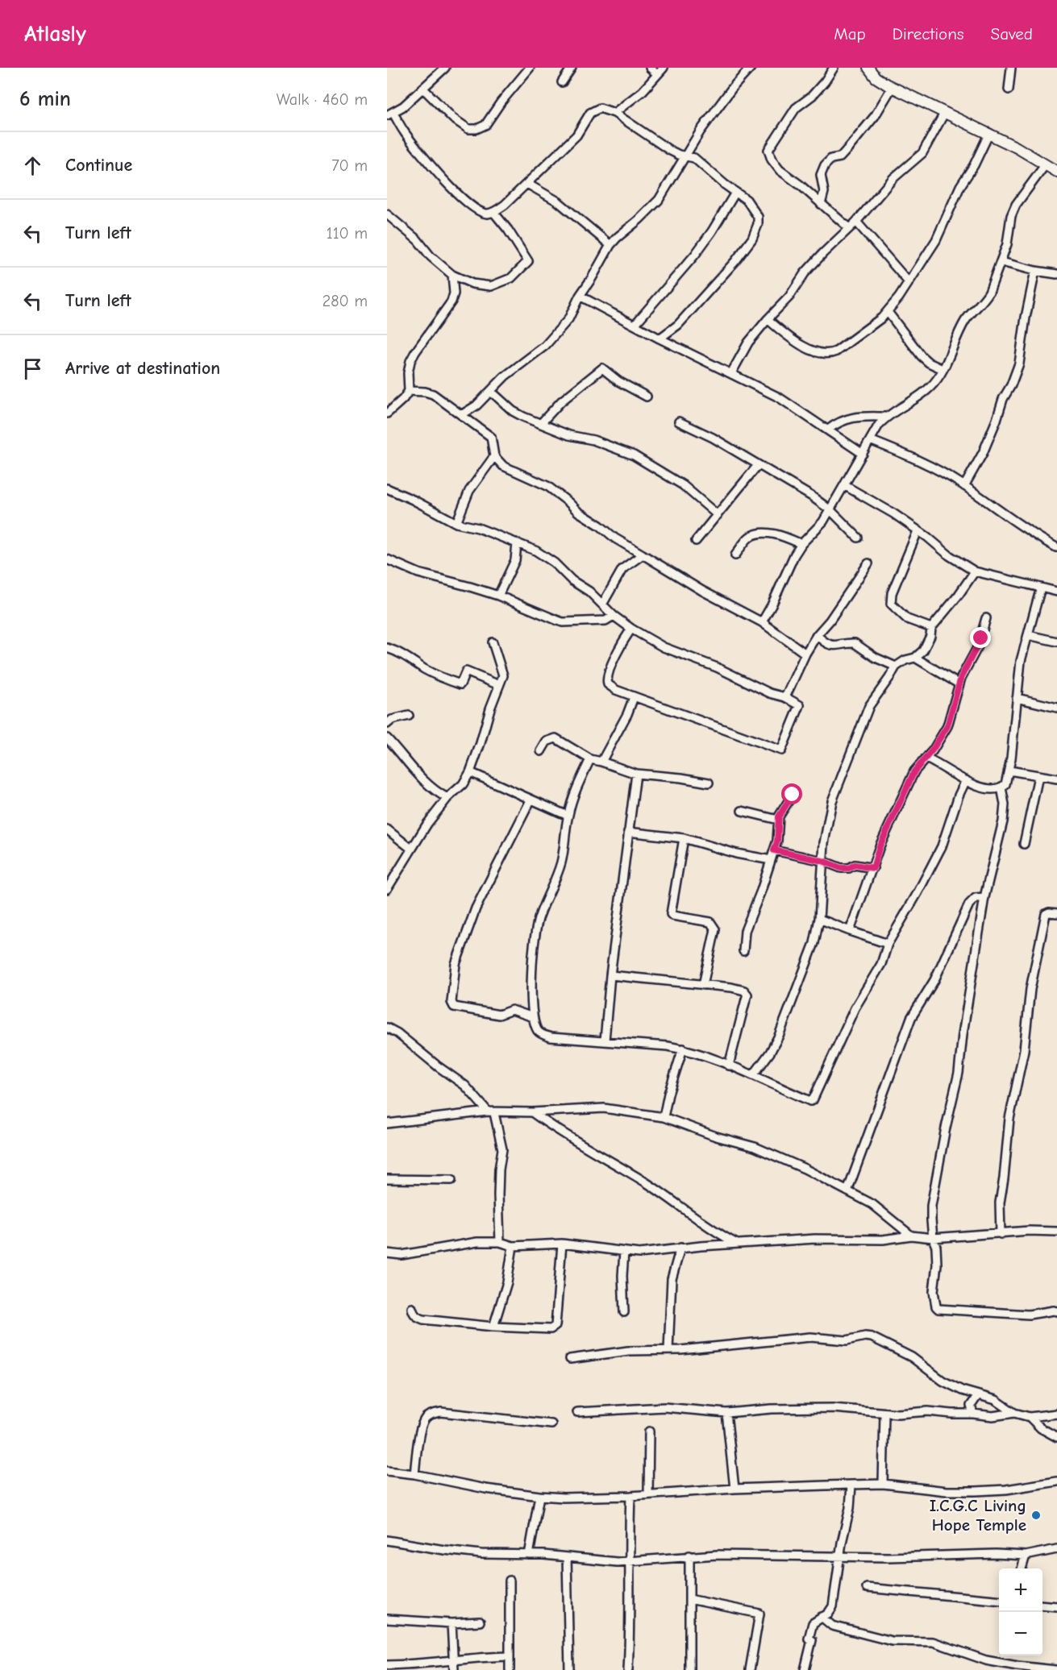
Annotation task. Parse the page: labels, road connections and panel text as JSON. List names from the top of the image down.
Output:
{
  "places": ["I.C.G.C Living Hope Temple"],
  "page": {
    "header": "Atlasly",
    "nav": ["Map", "Directions", "Saved"],
    "heading": ["6 min", "Walk · 460 m"],
    "list": [
      ["Continue", "70 m"],
      ["Turn left", "110 m"],
      ["Turn left", "280 m"],
      "Arrive at destination"
    ],
    "map_buttons": ["+", "−"]
  }
}
